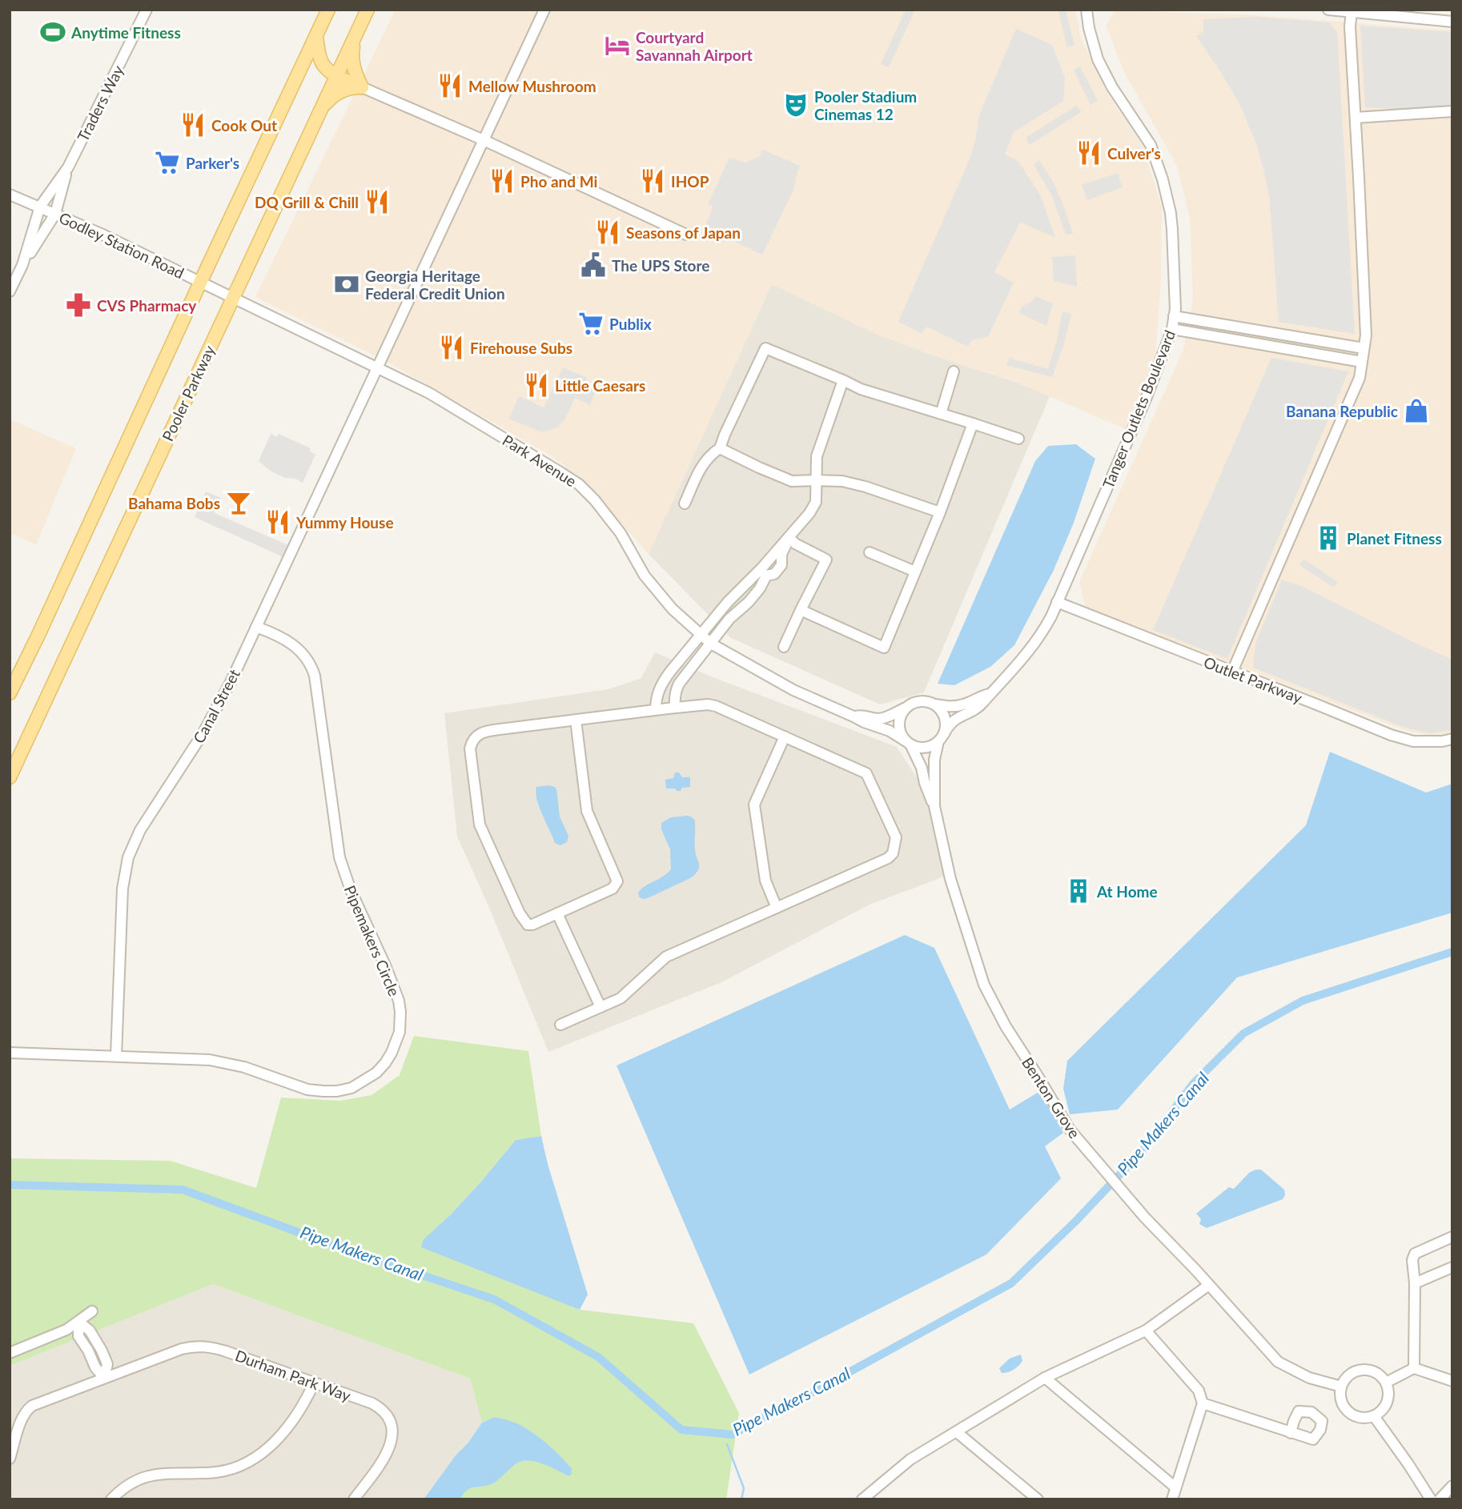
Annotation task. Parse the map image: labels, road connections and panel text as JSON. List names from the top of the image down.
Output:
{
  "streets": {
    "main road": ["Pooler Parkway"],
    "street": [
      "Traders Way",
      "Godley Station Road",
      "Tanger Outlets Boulevard",
      "Park Avenue",
      "Outlet Parkway",
      "Canal Street",
      "Pipemakers Circle",
      "Benton Grove",
      "Durham Park Way"
    ]
  },
  "crossings": [
    ["Traders Way", "Godley Station Road"],
    ["Godley Station Road", "Pooler Parkway"],
    ["Godley Station Road", "Park Avenue"],
    ["Pooler Parkway", "Park Avenue"],
    ["Tanger Outlets Boulevard", "Park Avenue"],
    ["Tanger Outlets Boulevard", "Outlet Parkway"],
    ["Tanger Outlets Boulevard", "Benton Grove"],
    ["Park Avenue", "Canal Street"],
    ["Park Avenue", "Benton Grove"],
    ["Canal Street", "Pipemakers Circle"]
  ],
  "water": ["Pipe Makers Canal"],
  "places": {
    "sports": ["Anytime Fitness"],
    "hotel": ["Courtyard Savannah Airport"],
    "restaurant": [
      "Mellow Mushroom",
      "Cook Out",
      "Culver's",
      "Pho and Mi",
      "IHOP",
      "DQ Grill & Chill",
      "Seasons of Japan",
      "Firehouse Subs",
      "Little Caesars",
      "Yummy House"
    ],
    "theatre": ["Pooler Stadium Cinemas 12"],
    "supermarket": ["Parker's", "Publix"],
    "public building": ["The UPS Store"],
    "bank": ["Georgia Heritage Federal Credit Union"],
    "pharmacy": ["CVS Pharmacy"],
    "shop": ["Banana Republic"],
    "bar": ["Bahama Bobs"],
    "building": ["Planet Fitness", "At Home"]
  }
}
